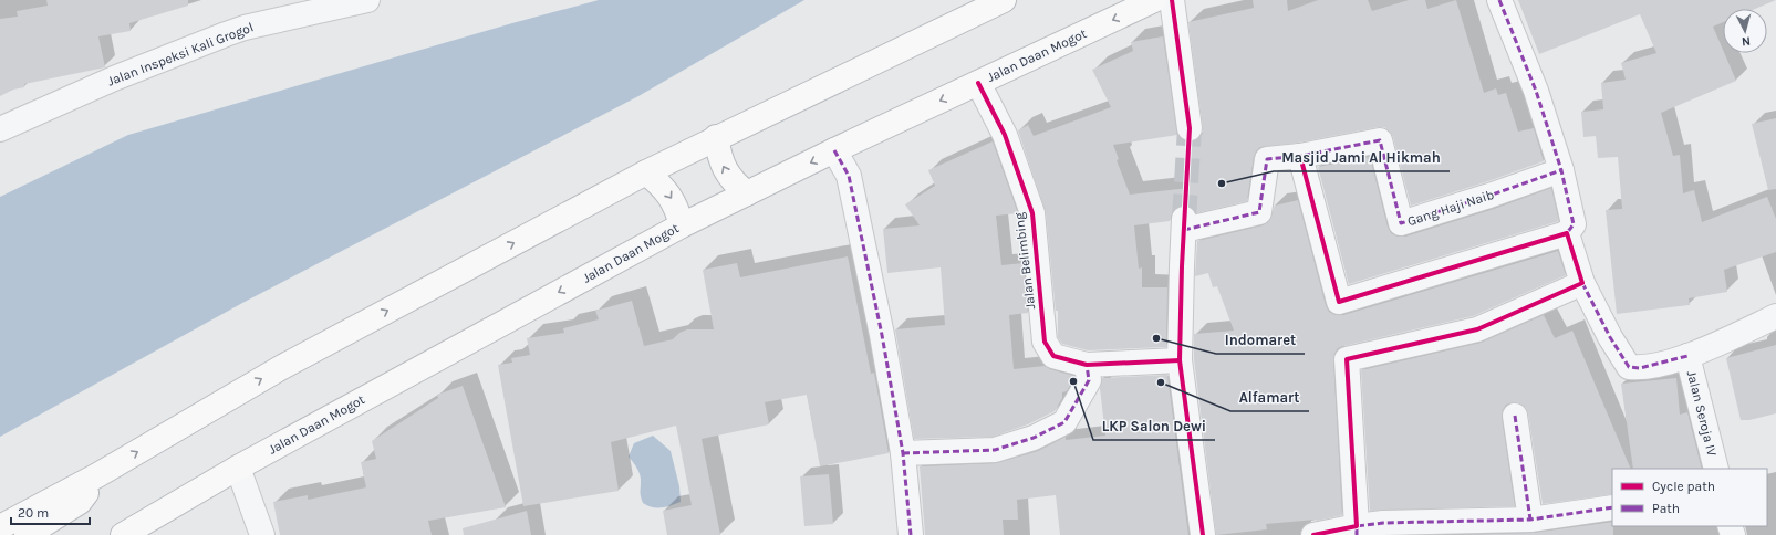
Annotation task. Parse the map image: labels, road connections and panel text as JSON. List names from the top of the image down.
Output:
{
  "streets": {
    "highway": ["Jalan Daan Mogot"],
    "street": [
      "Jalan Inspeksi Kali Grogol",
      "Gang Haji Naib",
      "Jalan Belimbing",
      "Jalan Seroja IV"
    ]
  },
  "crossings": [
    ["Jalan Daan Mogot", "Jalan Belimbing"],
    ["Gang Haji Naib", "Jalan Belimbing"]
  ],
  "places": [
    "Masjid Jami Al Hikmah",
    "Indomaret",
    "LKP Salon Dewi",
    "Alfamart"
  ],
  "legend": ["Cycle path", "Path"],
  "scale_bar": "20 m",
  "north": "bottom"
}
